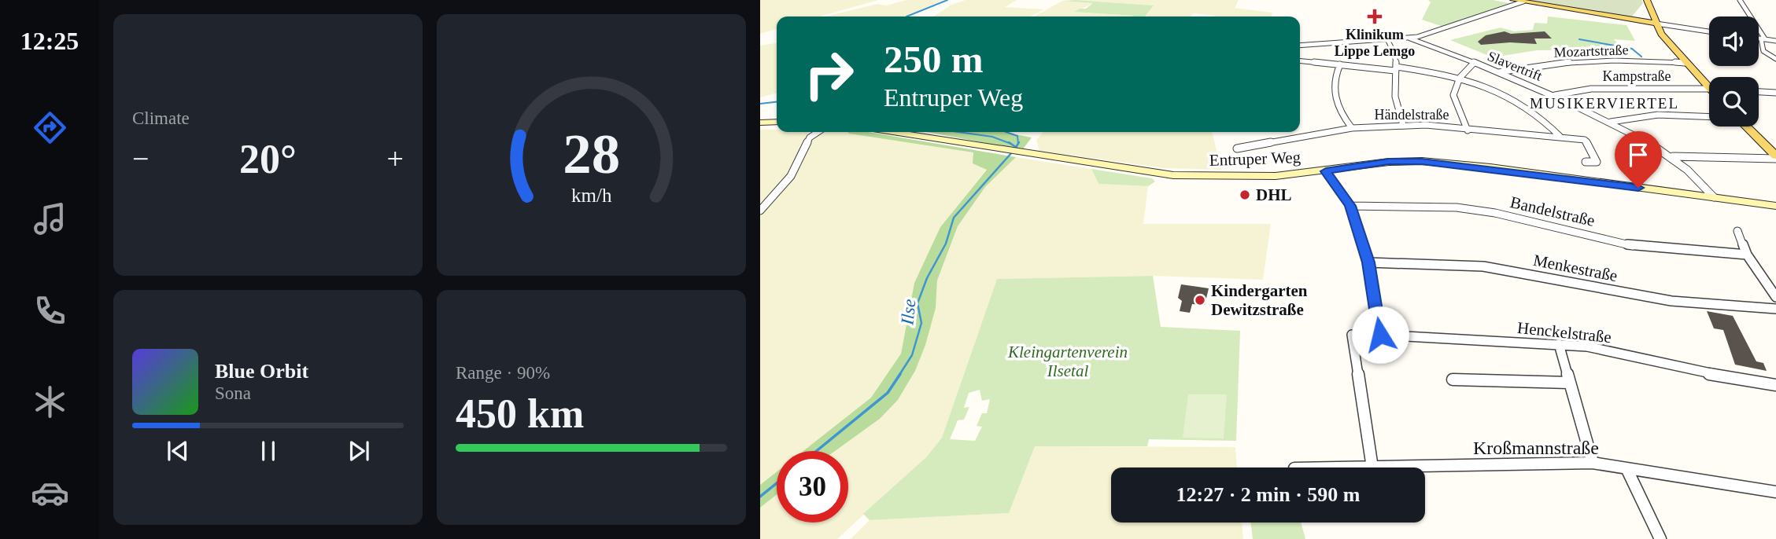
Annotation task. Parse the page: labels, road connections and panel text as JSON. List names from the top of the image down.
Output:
{
  "streets": {
    "main road": ["Entruper Weg"],
    "street": [
      "Mozartstraße",
      "Slavertrift",
      "Kampstraße",
      "Händelstraße",
      "Bandelstraße",
      "Menkestraße",
      "Henckelstraße",
      "Kroßmannstraße"
    ]
  },
  "crossings": [
    ["Mozartstraße", "Slavertrift"],
    ["Slavertrift", "Kampstraße"],
    ["Slavertrift", "Entruper Weg"],
    ["Henckelstraße", "Kroßmannstraße"]
  ],
  "districts": ["MUSIKERVIERTEL"],
  "water": ["Ilse"],
  "parks": ["Kleingartenverein Ilsetal"],
  "places": {
    "health": ["Klinikum Lippe Lemgo"],
    "other": ["DHL", "Kindergarten Dewitzstraße"]
  },
  "page": {
    "tabs": "12:25",
    "tile": [
      "Climate",
      ["Range · 90%", "450 km"]
    ],
    "turn": ["250 m", "Entruper Weg"],
    "heat": ["−", "20°", "+"],
    "song": ["Blue Orbit", "Sona"],
    "limit": "30",
    "trip": "12:27 · 2 min · 590 m",
    "gauge": ["28", "km/h"]
  }
}
